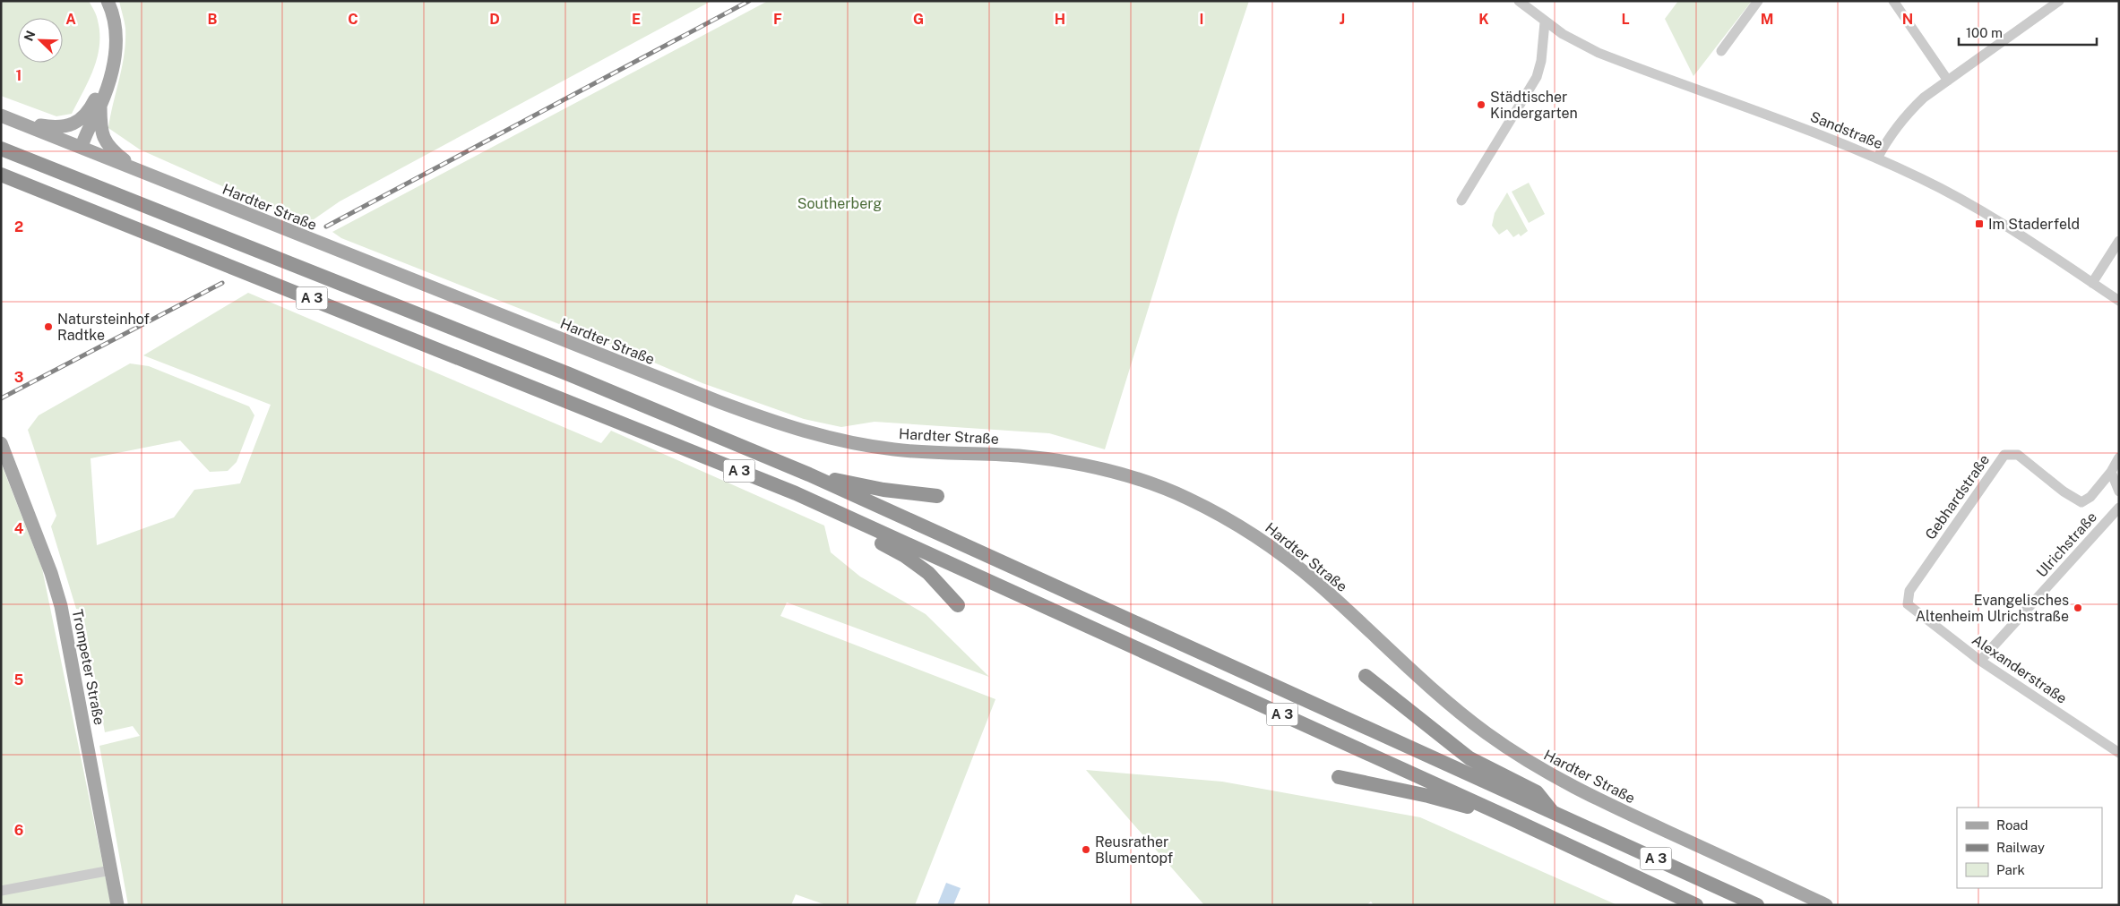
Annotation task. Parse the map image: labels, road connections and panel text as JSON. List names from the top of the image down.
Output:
{
  "streets": {
    "highway": ["A 3"],
    "main road": ["Hardter Straße", "Trompeter Straße"],
    "street": [
      "Sandstraße",
      "Gebhardstraße",
      "Ulrichstraße",
      "Alexanderstraße"
    ]
  },
  "crossings": [
    ["Gebhardstraße", "Alexanderstraße"],
    ["Ulrichstraße", "Alexanderstraße"]
  ],
  "parks": ["Southerberg"],
  "places": {
    "other": [
      "Städtischer Kindergarten",
      "Natursteinhof Radtke",
      "Evangelisches Altenheim Ulrichstraße",
      "Reusrather Blumentopf"
    ],
    "transit": ["Im Staderfeld"]
  },
  "legend": ["Road", "Railway", "Park"],
  "scale_bar": "100 m",
  "north": "top left",
  "grid": {
    "columns": [
      "A",
      "B",
      "C",
      "D",
      "E",
      "F",
      "G",
      "H",
      "I",
      "J",
      "K",
      "L",
      "M",
      "N"
    ],
    "rows": [
      "1",
      "2",
      "3",
      "4",
      "5",
      "6"
    ]
  }
}
